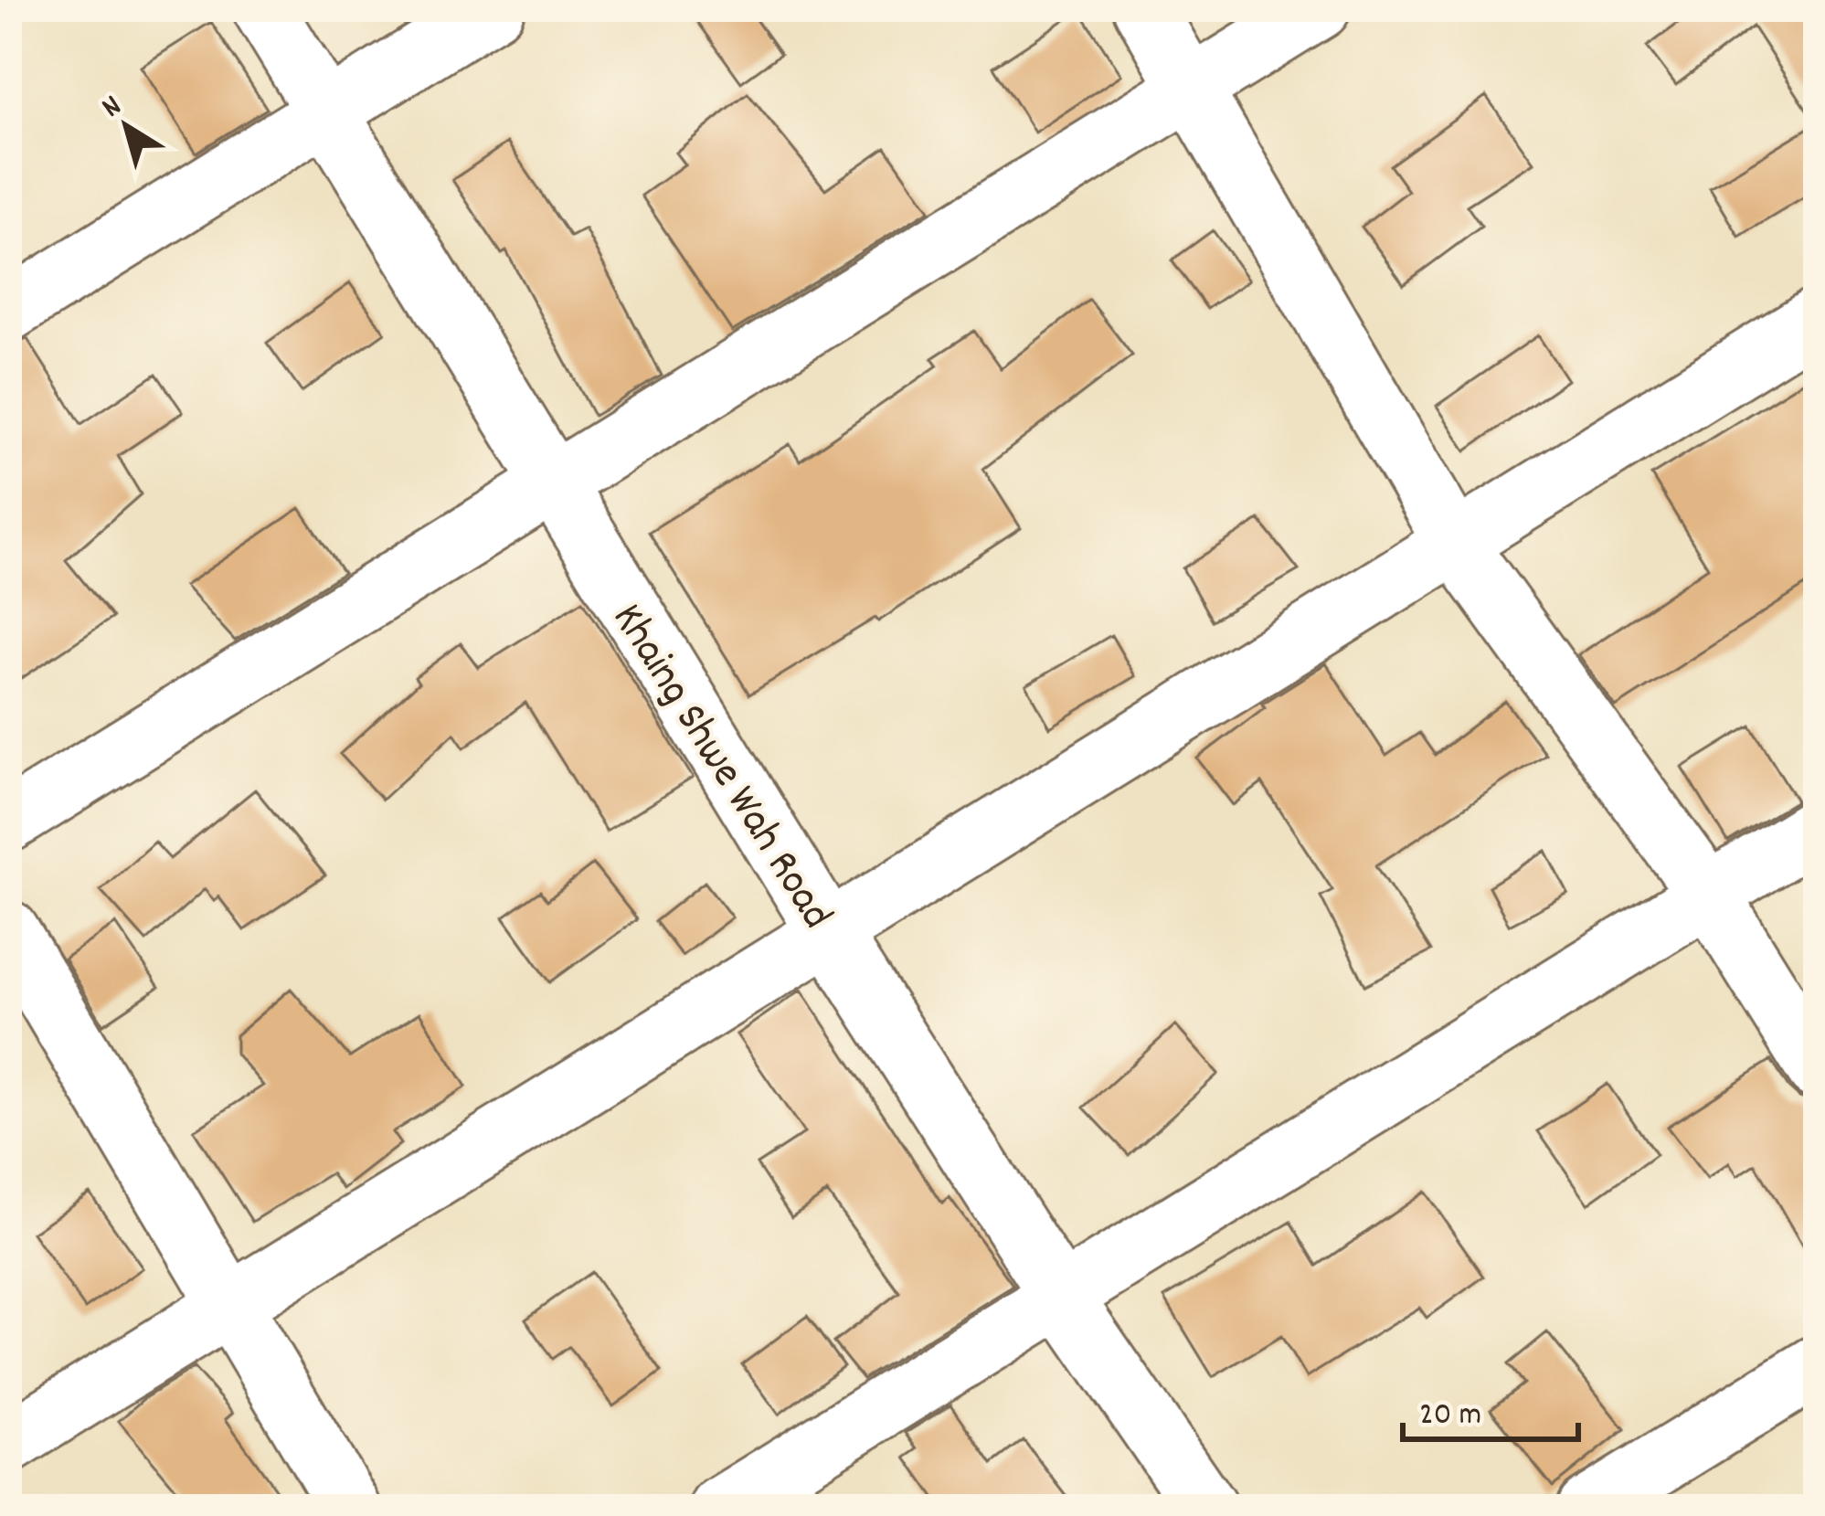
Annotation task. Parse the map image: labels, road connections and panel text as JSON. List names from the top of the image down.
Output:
{
  "streets": {
    "street": ["Khaing Shwe Wah Road"]
  },
  "scale_bar": "20 m",
  "north": "top left"
}
